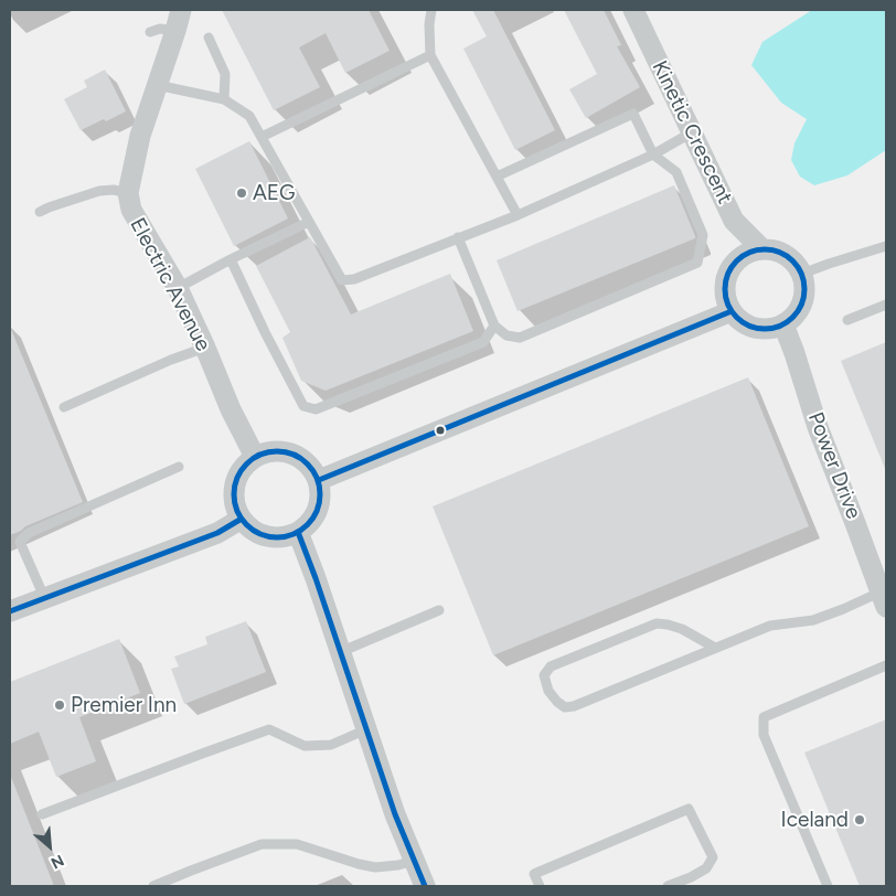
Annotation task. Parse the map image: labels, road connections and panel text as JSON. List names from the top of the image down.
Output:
{
  "streets": {
    "street": ["Kinetic Crescent", "Electric Avenue", "Power Drive"]
  },
  "crossings": [
    ["Kinetic Crescent", "Power Drive"]
  ],
  "places": ["AEG", "Premier Inn", "Iceland"],
  "north": "bottom right"
}
